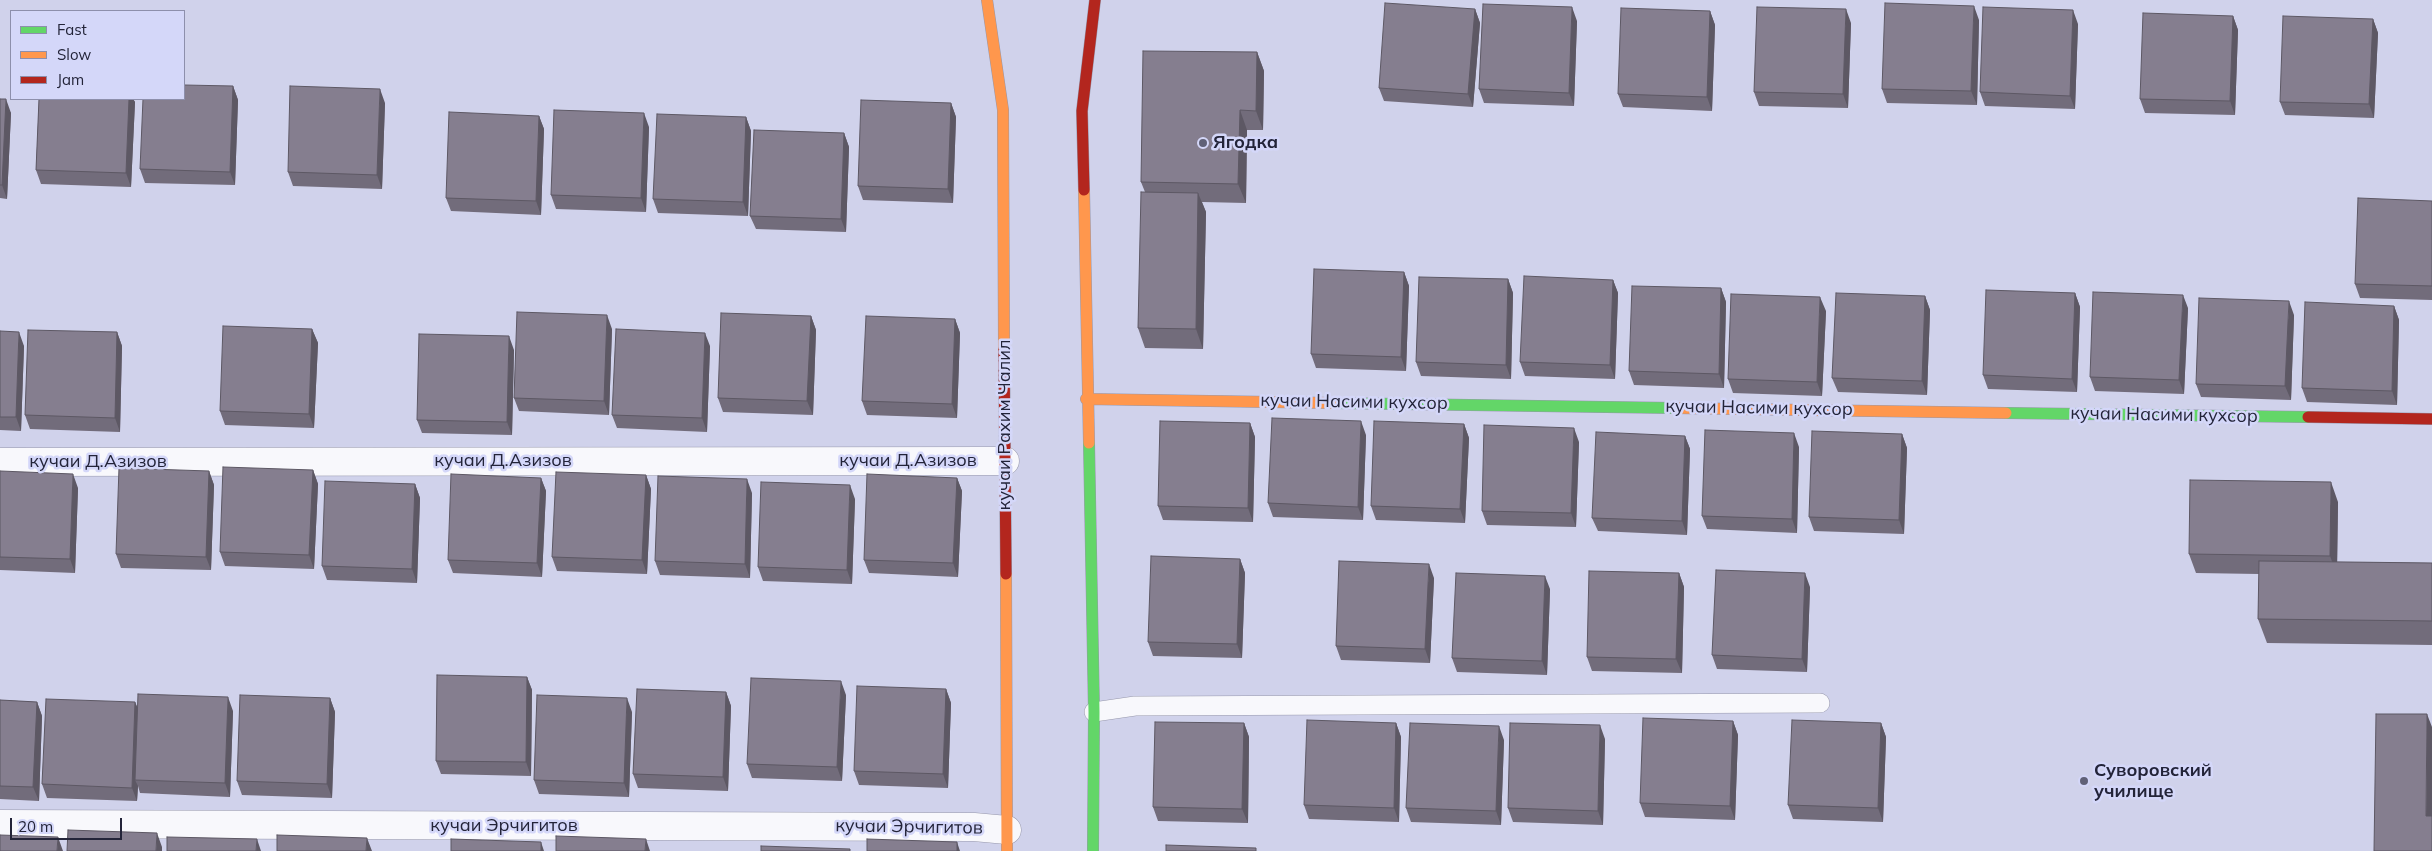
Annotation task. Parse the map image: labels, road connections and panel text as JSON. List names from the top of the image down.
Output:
{
  "streets": {
    "main road": ["кучаи Насими кухсор", "кучаи Рахим Чалил"],
    "street": ["кучаи Д.Азизов", "кучаи Эрчигитов"]
  },
  "crossings": [
    ["кучаи Рахим Чалил", "кучаи Д.Азизов"],
    ["кучаи Рахим Чалил", "кучаи Эрчигитов"]
  ],
  "places": ["Ягодка", "Суворовский училище"],
  "legend": ["Fast", "Slow", "Jam"],
  "scale_bar": "20 m"
}
